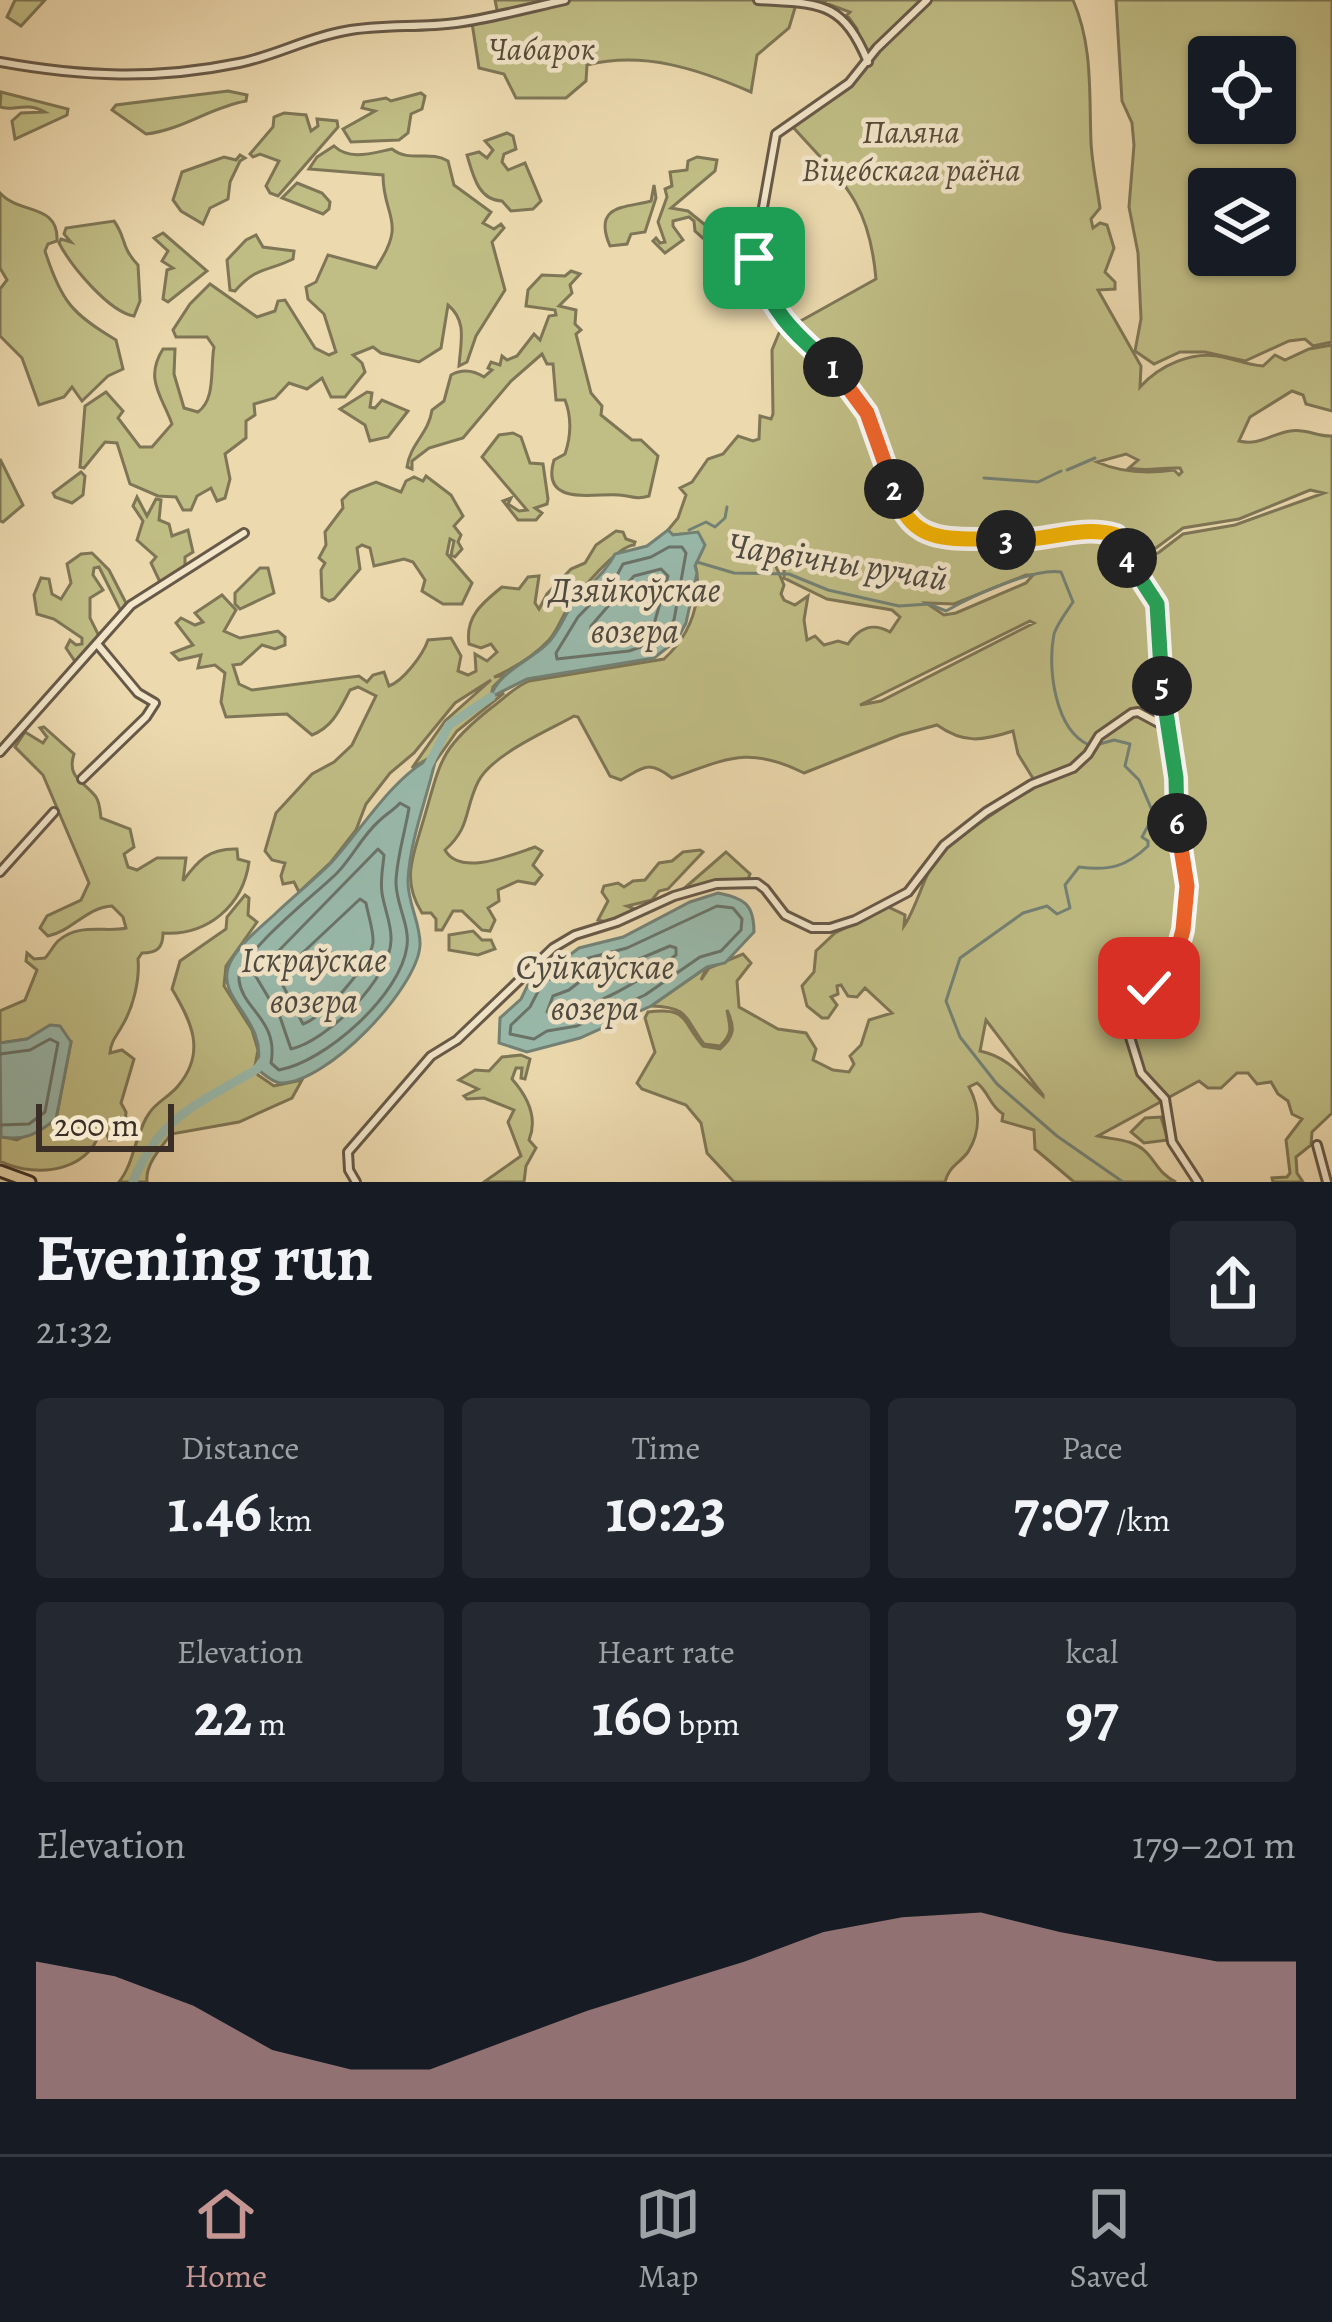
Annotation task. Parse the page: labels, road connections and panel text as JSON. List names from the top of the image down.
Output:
{
  "water": [
    "Чарвічны ручай",
    "Дзяйкоўскае возера",
    "Іскраўскае возера",
    "Суйкаўскае возера"
  ],
  "parks": ["Чабарок", "Паляна Віцебскага раёна"],
  "scale_bar": "200 m",
  "page": {
    "pins": [
      "1",
      "2",
      "3",
      "4",
      "5",
      "6"
    ],
    "scale": "200 m",
    "heading": ["Evening run", "21:32"],
    "stats": [
      ["Distance", "1.46 km"],
      ["Time", "10:23"],
      ["Pace", "7:07 /km"],
      ["Elevation", "22 m"],
      ["Heart rate", "160 bpm"],
      ["kcal", "97"]
    ],
    "chart": ["Elevation", "179–201 m"],
    "tabs": ["Home", "Map", "Saved"]
  }
}
